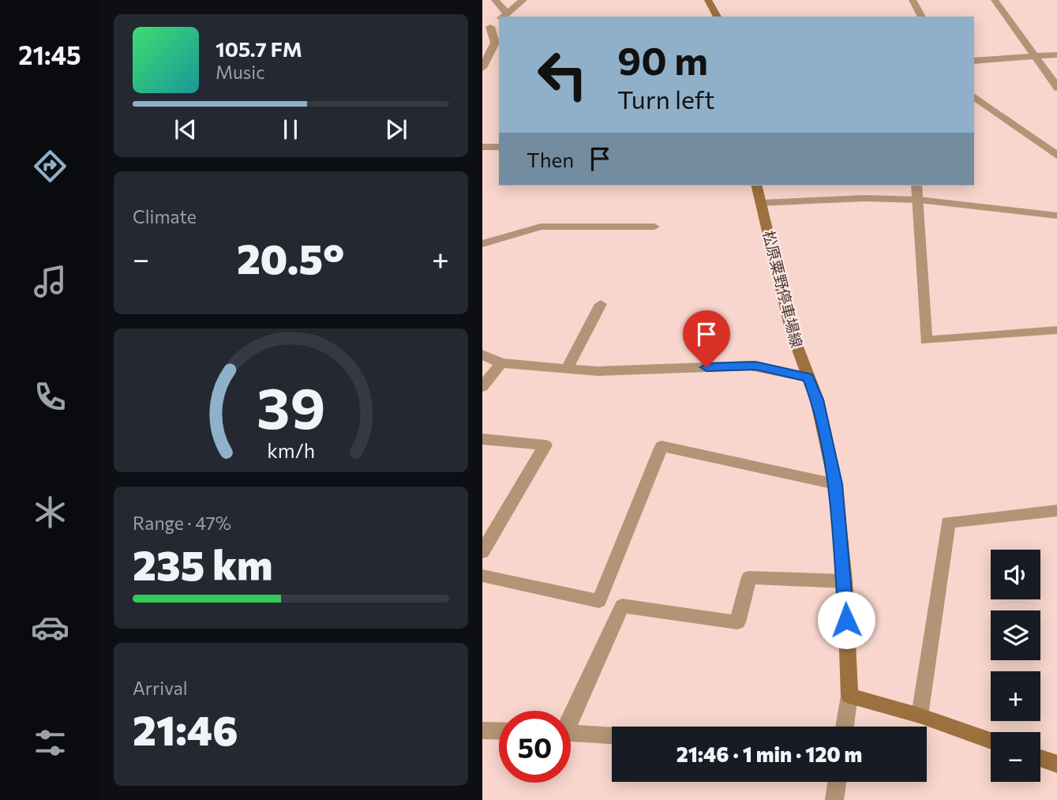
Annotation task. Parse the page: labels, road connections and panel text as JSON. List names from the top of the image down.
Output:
{
  "streets": {
    "main road": ["松原粟野停車場線"]
  },
  "page": {
    "tabs": "21:45",
    "turn": ["90 m", "Turn left"],
    "song": ["105.7 FM", "Music"],
    "then": "Then",
    "tile": [
      "Climate",
      ["Range · 47%", "235 km"],
      ["Arrival", "21:46"]
    ],
    "heat": ["−", "20.5°", "+"],
    "map_buttons": ["+", "−"],
    "limit": "50",
    "trip": "21:46 · 1 min · 120 m",
    "gauge": ["39", "km/h"]
  }
}
